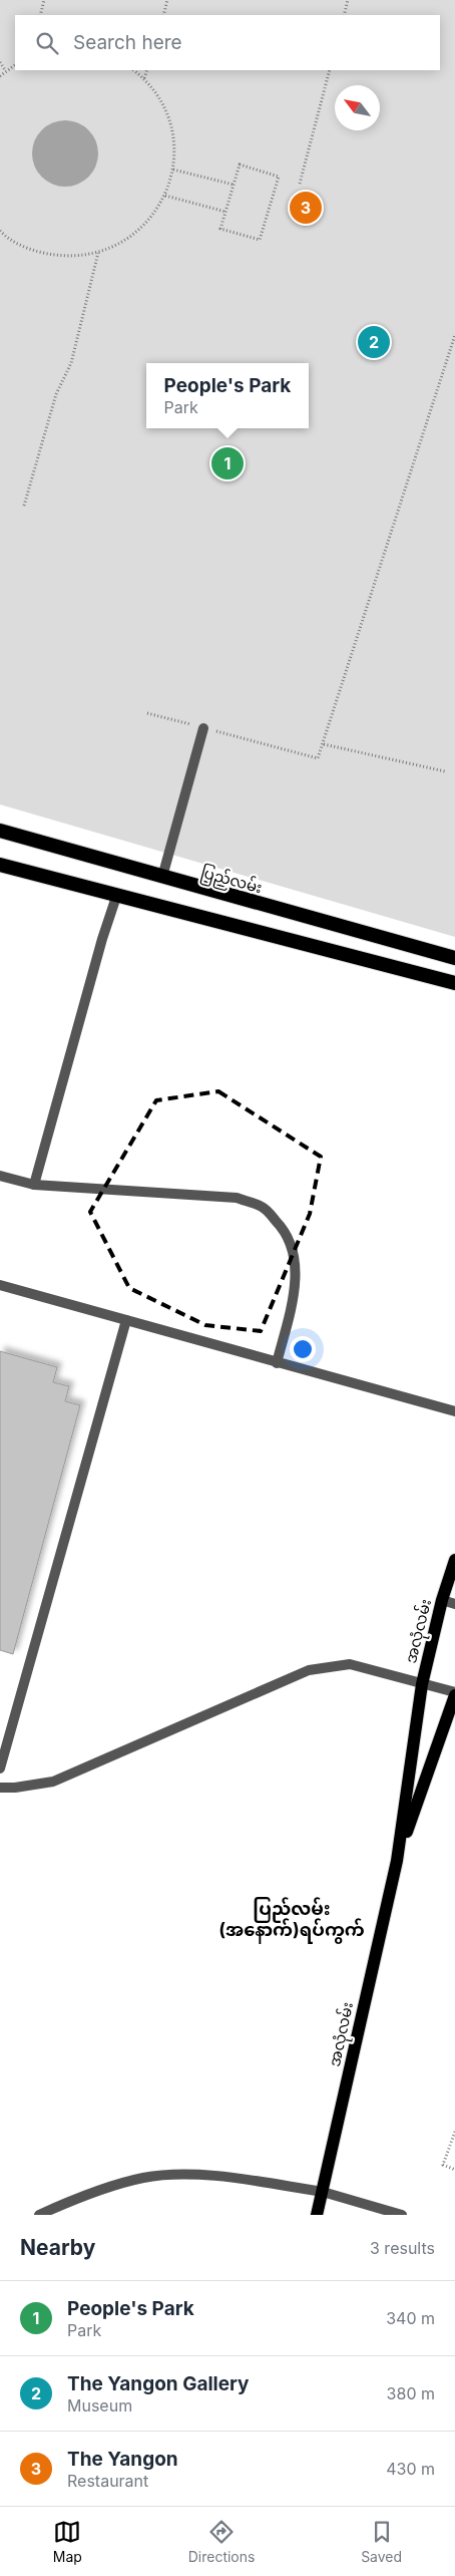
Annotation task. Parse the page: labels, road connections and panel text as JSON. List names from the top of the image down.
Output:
{
  "streets": {
    "highway": ["ပြည်လမ်း"],
    "main road": ["အလုံလမ်း"]
  },
  "districts": ["ပြည်လမ်း (အနောက်)ရပ်ကွက်"],
  "north": "top left",
  "page": {
    "search": "Search here",
    "pins": ["3", "2", "1"],
    "popup": ["People's Park", "Park"],
    "heading": ["Nearby", "3 results"],
    "list": [
      {
        "mark": "1",
        "name": "People's Park",
        "note": "Park",
        "value": "340 m"
      },
      {
        "mark": "2",
        "name": "The Yangon Gallery",
        "note": "Museum",
        "value": "380 m"
      },
      {
        "mark": "3",
        "name": "The Yangon",
        "note": "Restaurant",
        "value": "430 m"
      }
    ],
    "nav": ["Map", "Directions", "Saved"]
  }
}
